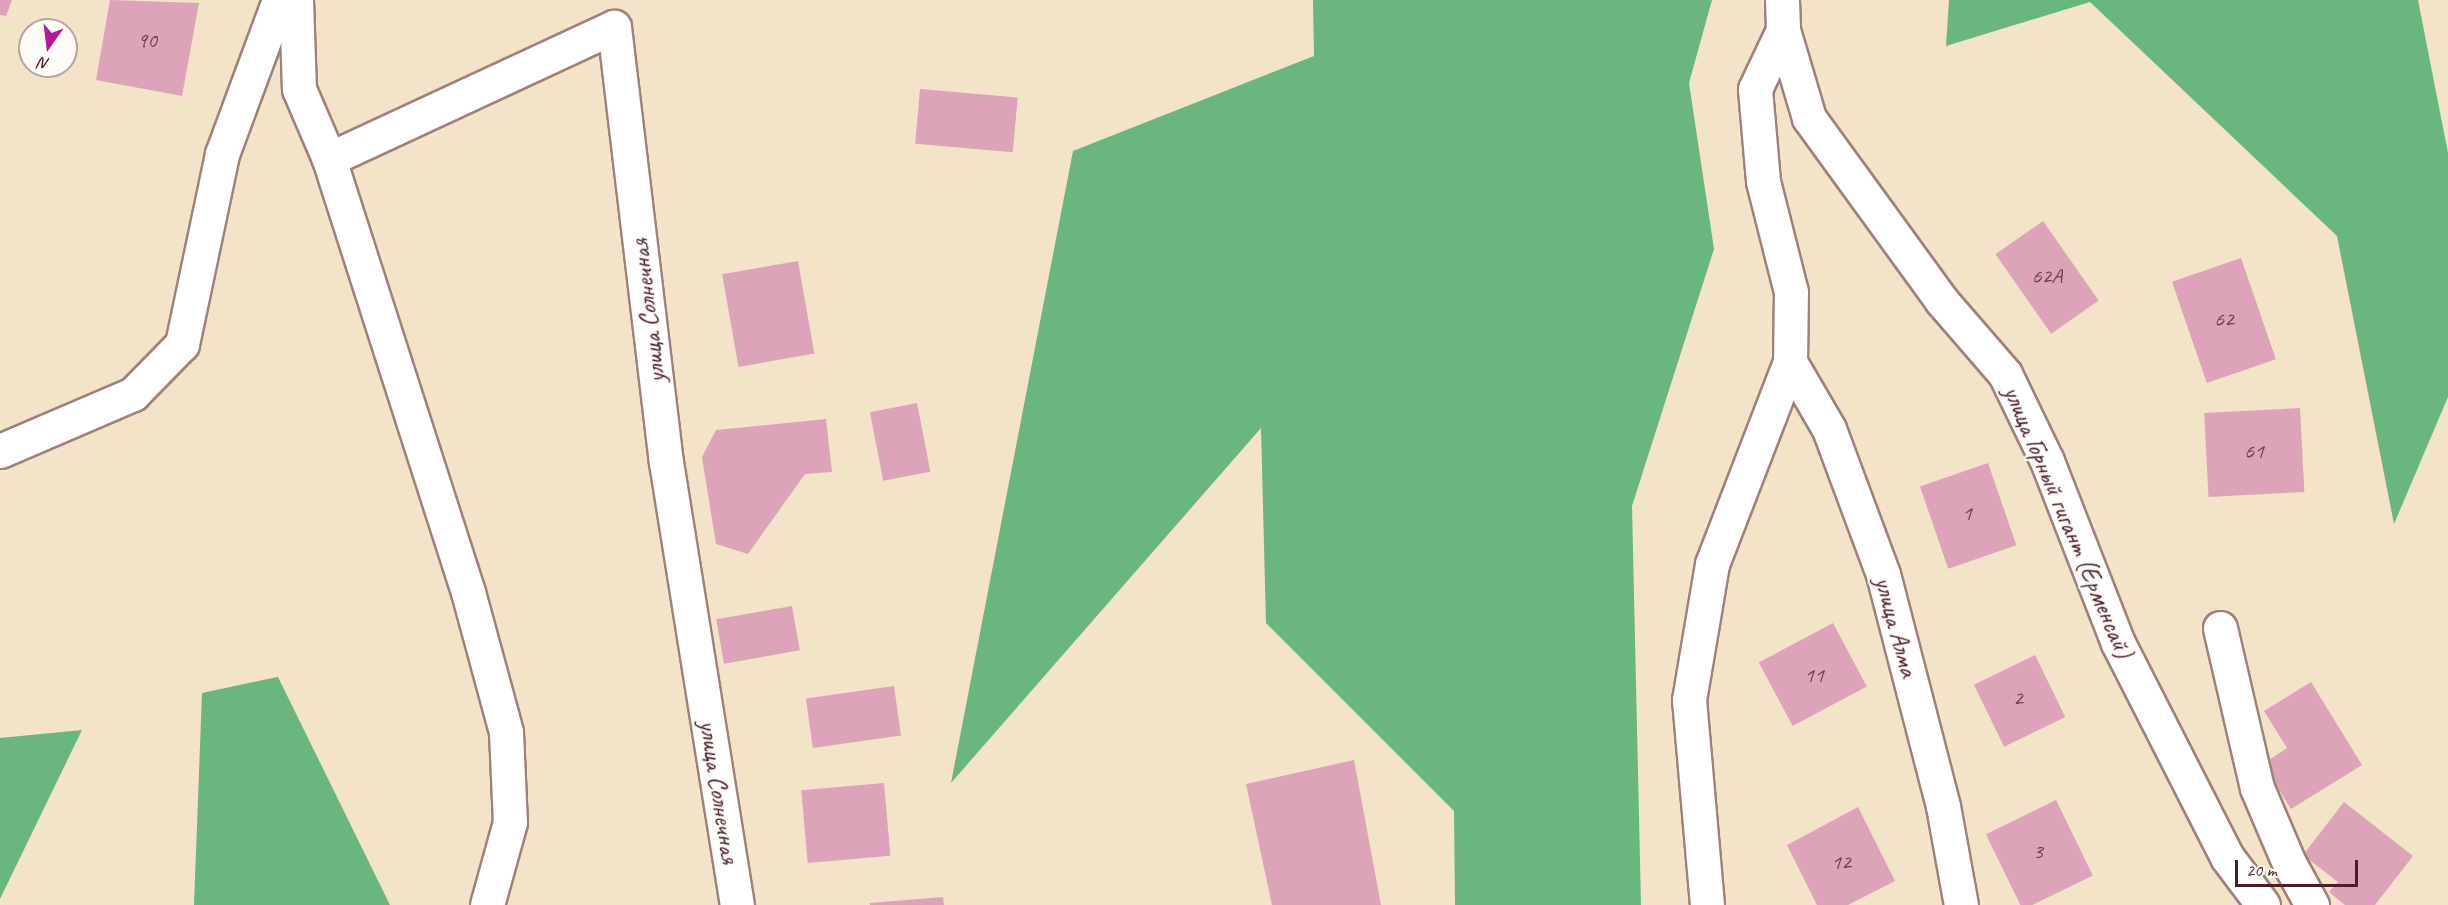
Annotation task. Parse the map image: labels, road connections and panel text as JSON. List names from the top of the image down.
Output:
{
  "streets": {
    "street": ["улица Солнечная", "улица Горный гигант (Ерменсай)", "улица Алма"]
  },
  "house_numbers": [
    "90",
    "62А",
    "62",
    "61",
    "1",
    "11",
    "2",
    "3",
    "12"
  ],
  "scale_bar": "20 m",
  "north": "bottom"
}
